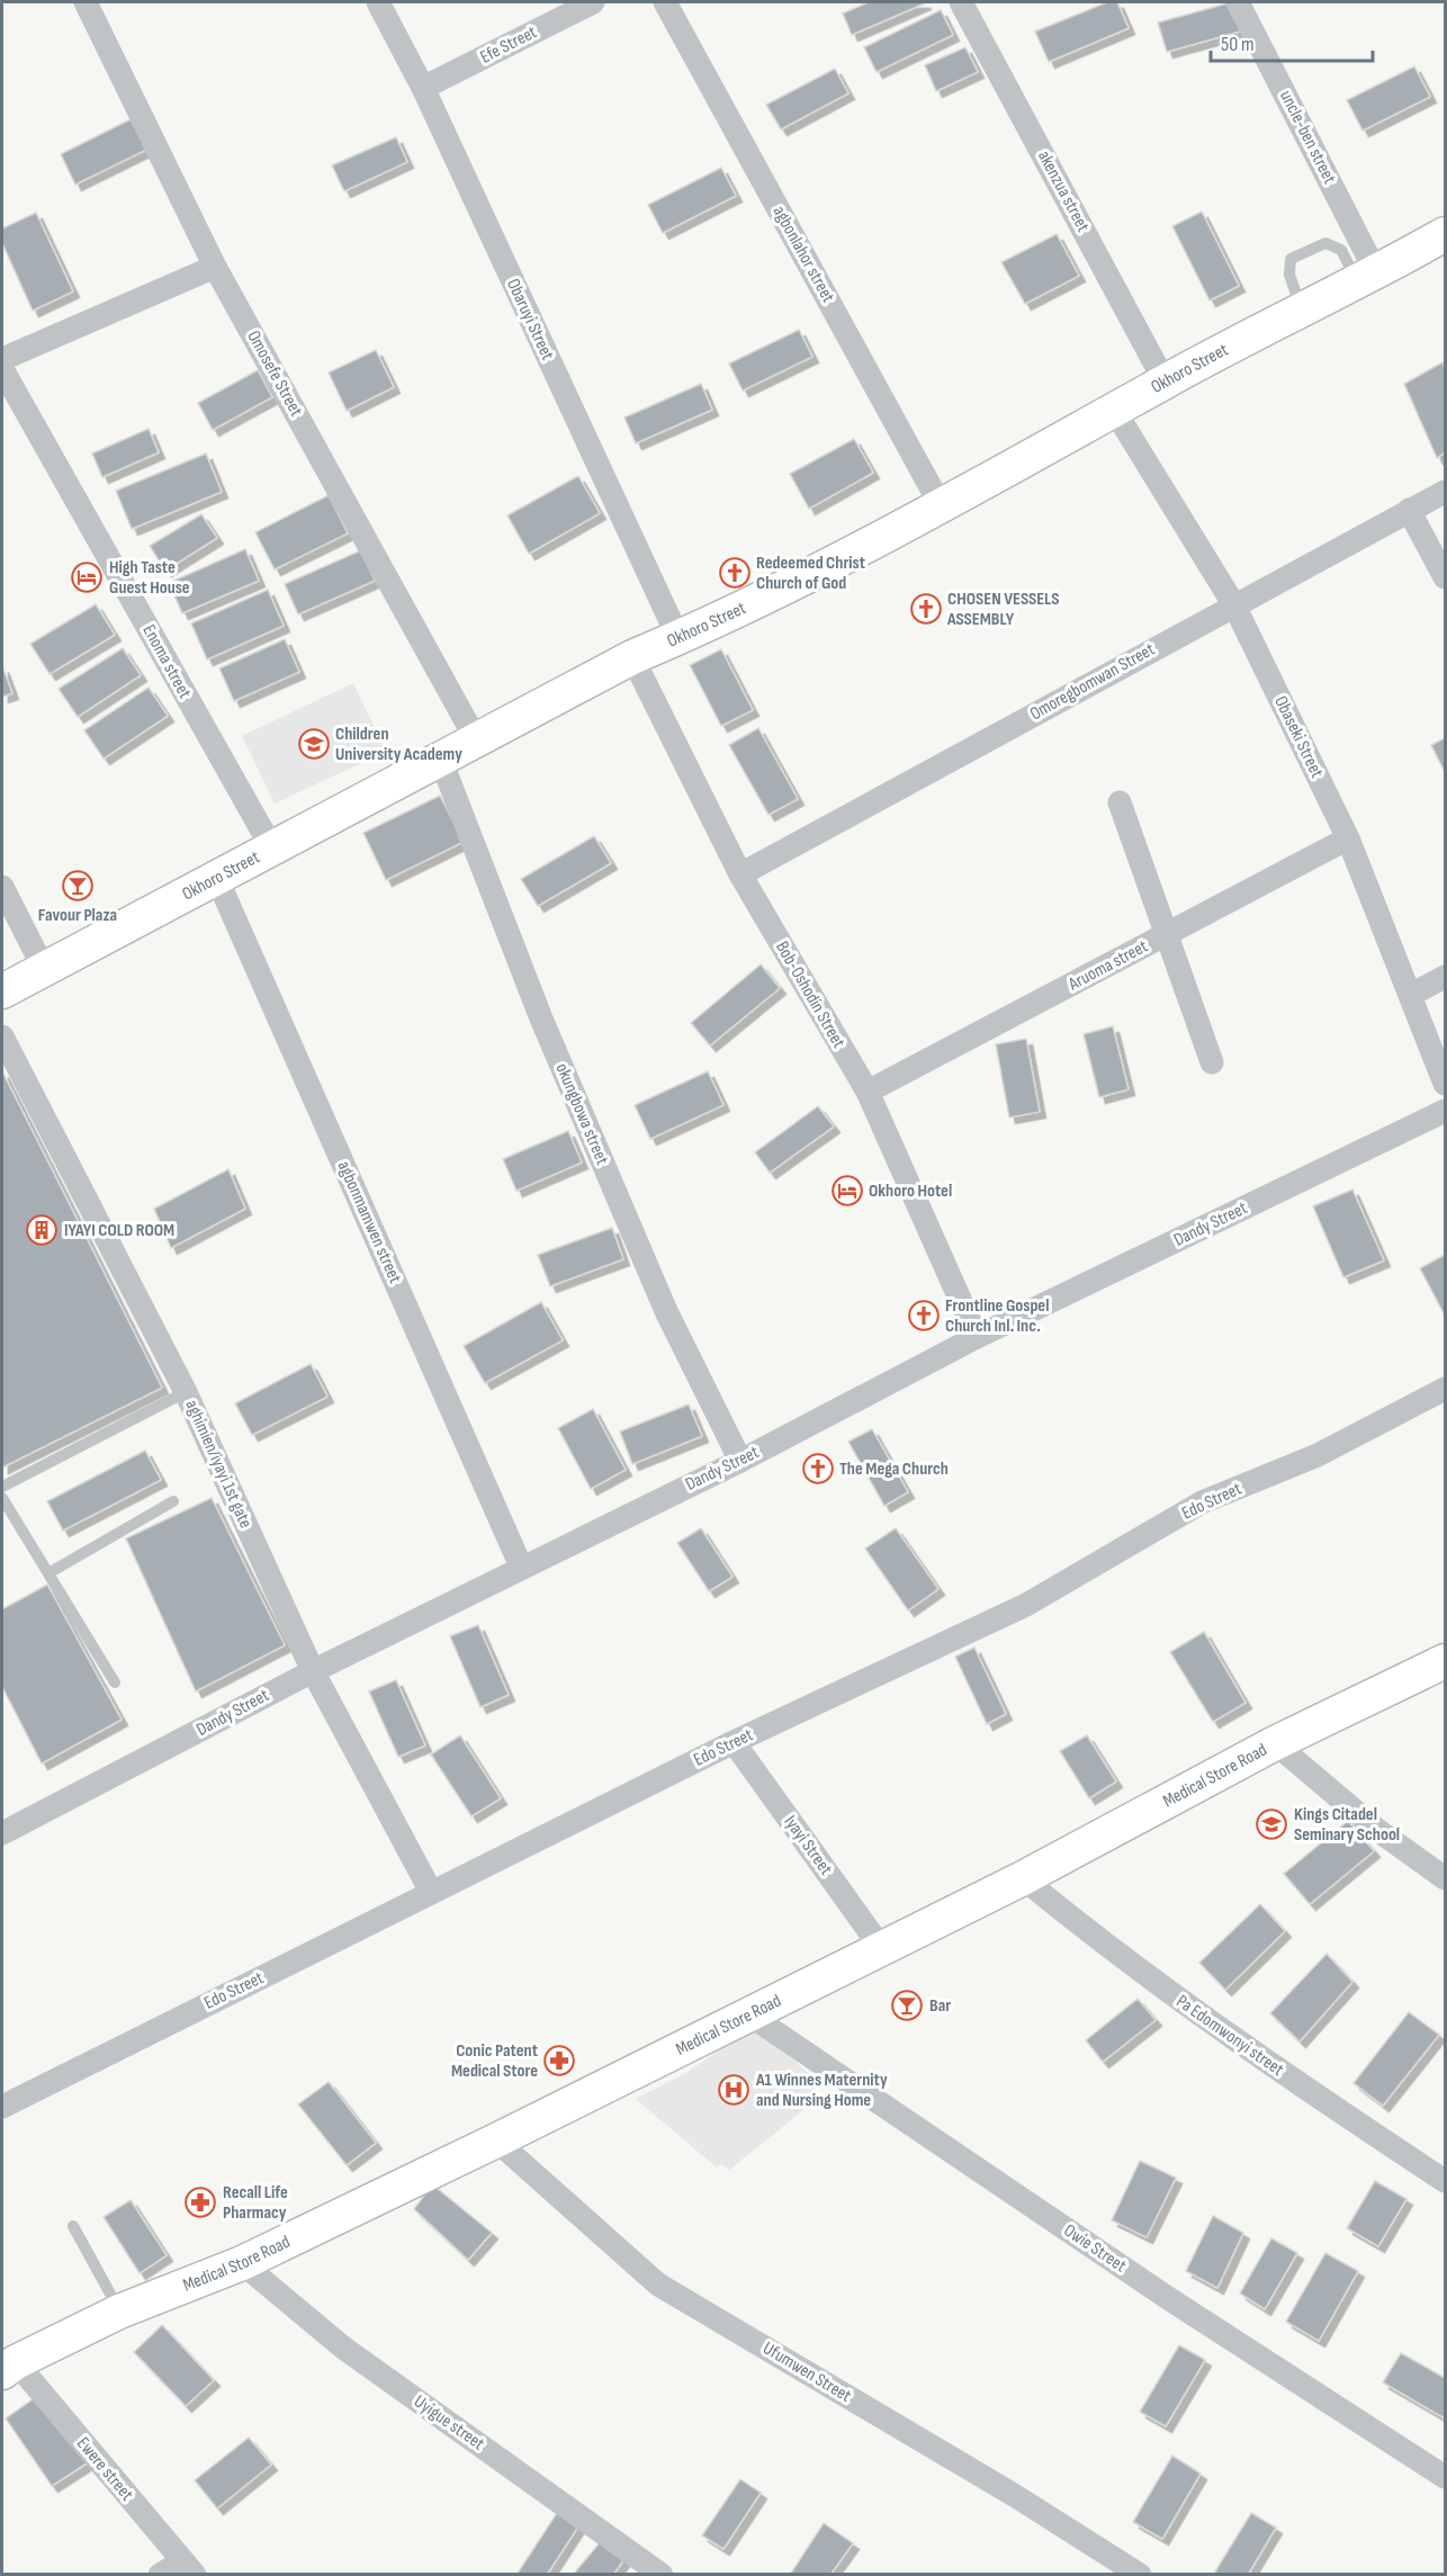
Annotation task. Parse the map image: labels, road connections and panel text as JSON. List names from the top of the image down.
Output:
{
  "streets": {
    "street": [
      "Efe Street",
      "uncle-ben street",
      "akenzua street",
      "agbonlahor street",
      "Obaruyi Street",
      "Okhoro Street",
      "Omosefe Street",
      "Enoma street",
      "Omoregbomwan Street",
      "Obaseki Street",
      "Aruoma street",
      "Bob-Oshodin Street",
      "okungbowa street",
      "agbonmamwen street",
      "Dandy Street",
      "aghimien/iyayi 1st gate",
      "Edo Street",
      "Medical Store Road",
      "Iyayi Street",
      "Pa Edomwonyi street",
      "Owie Street",
      "Ufumwen Street",
      "Uyigue street",
      "Ewere street"
    ]
  },
  "crossings": [
    ["Efe Street", "Obaruyi Street"],
    ["uncle-ben street", "Okhoro Street"],
    ["akenzua street", "Okhoro Street"],
    ["agbonlahor street", "Okhoro Street"],
    ["Obaruyi Street", "Okhoro Street"],
    ["Okhoro Street", "Omosefe Street"],
    ["Okhoro Street", "Enoma street"],
    ["Okhoro Street", "Obaseki Street"],
    ["Okhoro Street", "Bob-Oshodin Street"],
    ["Okhoro Street", "okungbowa street"],
    ["Okhoro Street", "agbonmamwen street"],
    ["Omoregbomwan Street", "Obaseki Street"],
    ["Omoregbomwan Street", "Bob-Oshodin Street"],
    ["Obaseki Street", "Aruoma street"],
    ["Aruoma street", "Bob-Oshodin Street"],
    ["Bob-Oshodin Street", "Dandy Street"],
    ["okungbowa street", "Dandy Street"],
    ["agbonmamwen street", "Dandy Street"],
    ["Dandy Street", "aghimien/iyayi 1st gate"],
    ["aghimien/iyayi 1st gate", "Edo Street"],
    ["Edo Street", "Iyayi Street"],
    ["Medical Store Road", "Iyayi Street"],
    ["Medical Store Road", "Pa Edomwonyi street"],
    ["Medical Store Road", "Owie Street"],
    ["Medical Store Road", "Ufumwen Street"],
    ["Medical Store Road", "Uyigue street"],
    ["Medical Store Road", "Ewere street"]
  ],
  "places": {
    "church": [
      "Redeemed Christ Church of God",
      "CHOSEN VESSELS ASSEMBLY",
      "Frontline Gospel Church Inl. Inc.",
      "The Mega Church"
    ],
    "hotel": ["High Taste Guest House", "Okhoro Hotel"],
    "school or university": ["Children University Academy", "Kings Citadel Seminary School"],
    "bar": ["Favour Plaza", "Bar"],
    "building": ["IYAYI COLD ROOM"],
    "pharmacy": ["Conic Patent Medical Store", "Recall Life Pharmacy"],
    "hospital": ["A1 Winnes Maternity and Nursing Home"]
  },
  "scale_bar": "50 m"
}
